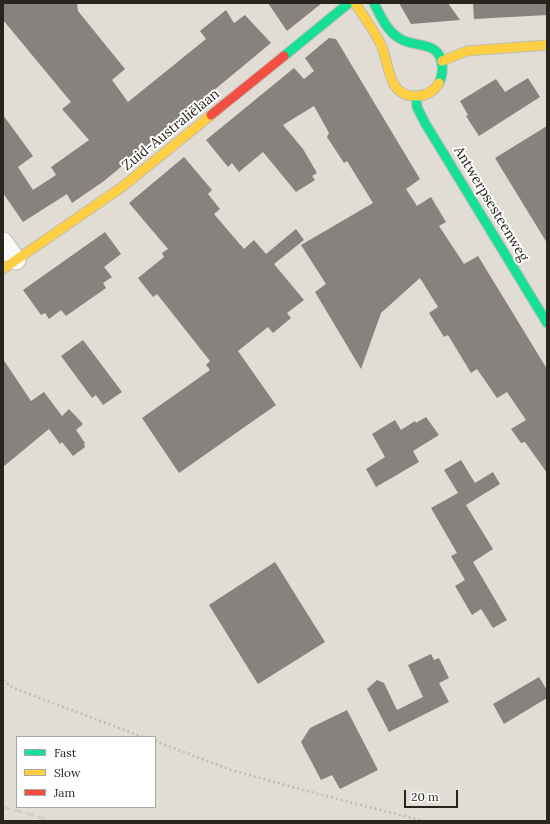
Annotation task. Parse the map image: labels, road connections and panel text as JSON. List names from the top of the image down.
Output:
{
  "streets": {
    "street": ["Zuid-Australiëlaan", "Antwerpsesteenweg"]
  },
  "legend": ["Fast", "Slow", "Jam"],
  "scale_bar": "20 m"
}
